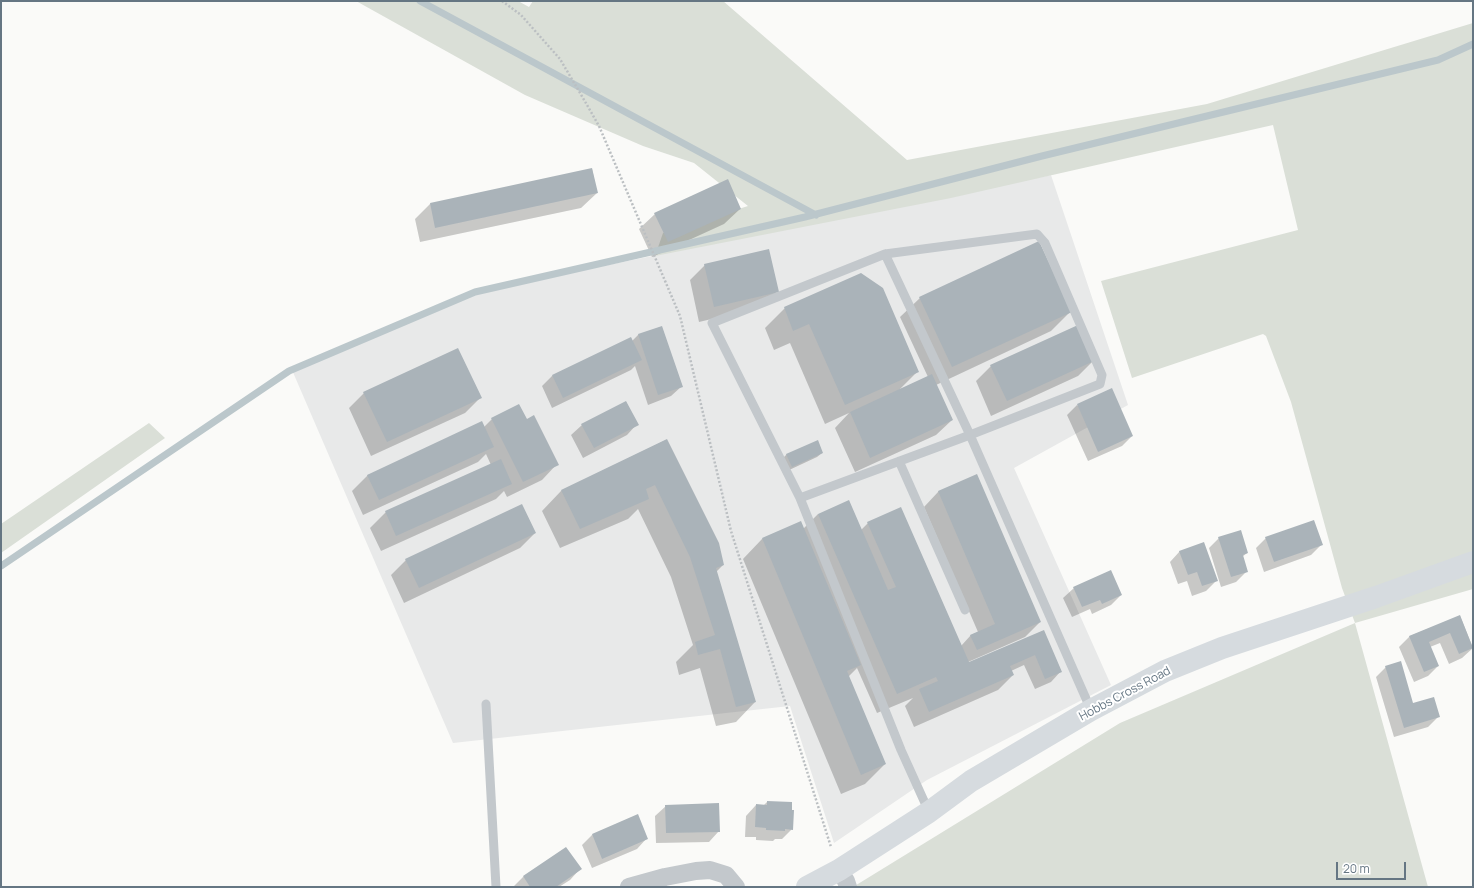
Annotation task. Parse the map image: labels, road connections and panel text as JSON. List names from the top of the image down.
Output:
{
  "streets": {
    "street": ["Hobbs Cross Road"]
  },
  "scale_bar": "20 m"
}
